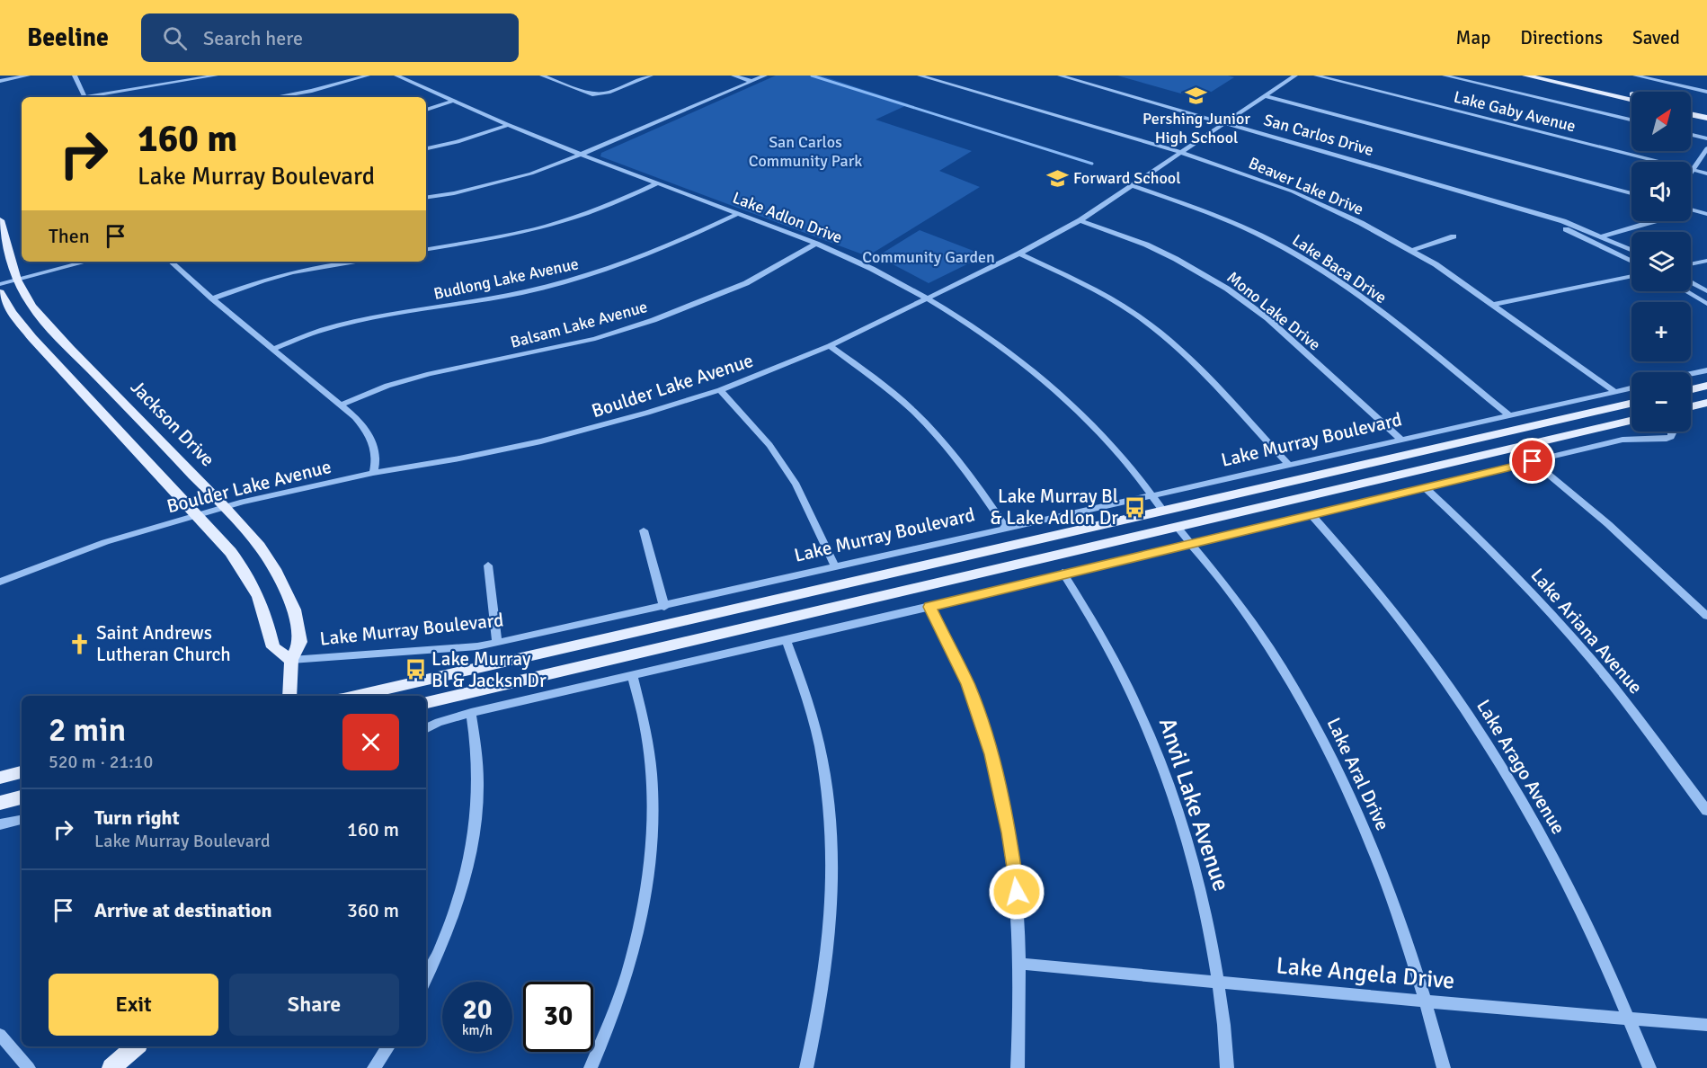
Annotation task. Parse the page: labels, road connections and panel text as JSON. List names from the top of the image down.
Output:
{
  "streets": {
    "main road": ["Jackson Drive", "Lake Murray Boulevard"],
    "street": [
      "Lake Gaby Avenue",
      "San Carlos Drive",
      "Beaver Lake Drive",
      "Lake Adlon Drive",
      "Lake Baca Drive",
      "Budlong Lake Avenue",
      "Mono Lake Drive",
      "Balsam Lake Avenue",
      "Boulder Lake Avenue",
      "Lake Ariana Avenue",
      "Lake Arago Avenue",
      "Lake Aral Drive",
      "Anvil Lake Avenue",
      "Lake Angela Drive"
    ]
  },
  "crossings": [
    ["San Carlos Drive", "Boulder Lake Avenue"],
    ["Beaver Lake Drive", "Boulder Lake Avenue"],
    ["Beaver Lake Drive", "Lake Murray Boulevard"],
    ["Lake Adlon Drive", "Budlong Lake Avenue"],
    ["Lake Adlon Drive", "Balsam Lake Avenue"],
    ["Lake Adlon Drive", "Boulder Lake Avenue"],
    ["Lake Adlon Drive", "Lake Murray Boulevard"],
    ["Lake Baca Drive", "Boulder Lake Avenue"],
    ["Lake Baca Drive", "Lake Murray Boulevard"],
    ["Mono Lake Drive", "Boulder Lake Avenue"],
    ["Mono Lake Drive", "Lake Murray Boulevard"],
    ["Boulder Lake Avenue", "Jackson Drive"],
    ["Jackson Drive", "Lake Murray Boulevard"],
    ["Lake Arago Avenue", "Lake Angela Drive"],
    ["Lake Aral Drive", "Lake Angela Drive"],
    ["Anvil Lake Avenue", "Lake Angela Drive"]
  ],
  "parks": ["San Carlos Community Park", "Community Garden"],
  "places": {
    "school or university": ["Pershing Junior High School", "Forward School"],
    "bus stop": ["Lake Murray Bl & Lake Adlon Dr", "Lake Murray Bl & Jacksn Dr"],
    "church": ["Saint Andrews Lutheran Church"]
  },
  "north": "top right",
  "page": {
    "header": "Beeline",
    "search": "Search here",
    "nav": ["Map", "Directions", "Saved"],
    "map_buttons": ["+", "−"],
    "turn": ["160 m", "Lake Murray Boulevard"],
    "then": "Then",
    "heading": ["2 min", "520 m · 21:10"],
    "list": [
      {
        "name": "Turn right",
        "note": "Lake Murray Boulevard",
        "value": "160 m"
      },
      {
        "name": "Arrive at destination",
        "value": "360 m"
      }
    ],
    "buttons": ["Exit", "Share"],
    "speed": "20 km/h",
    "limit": "30"
  }
}
